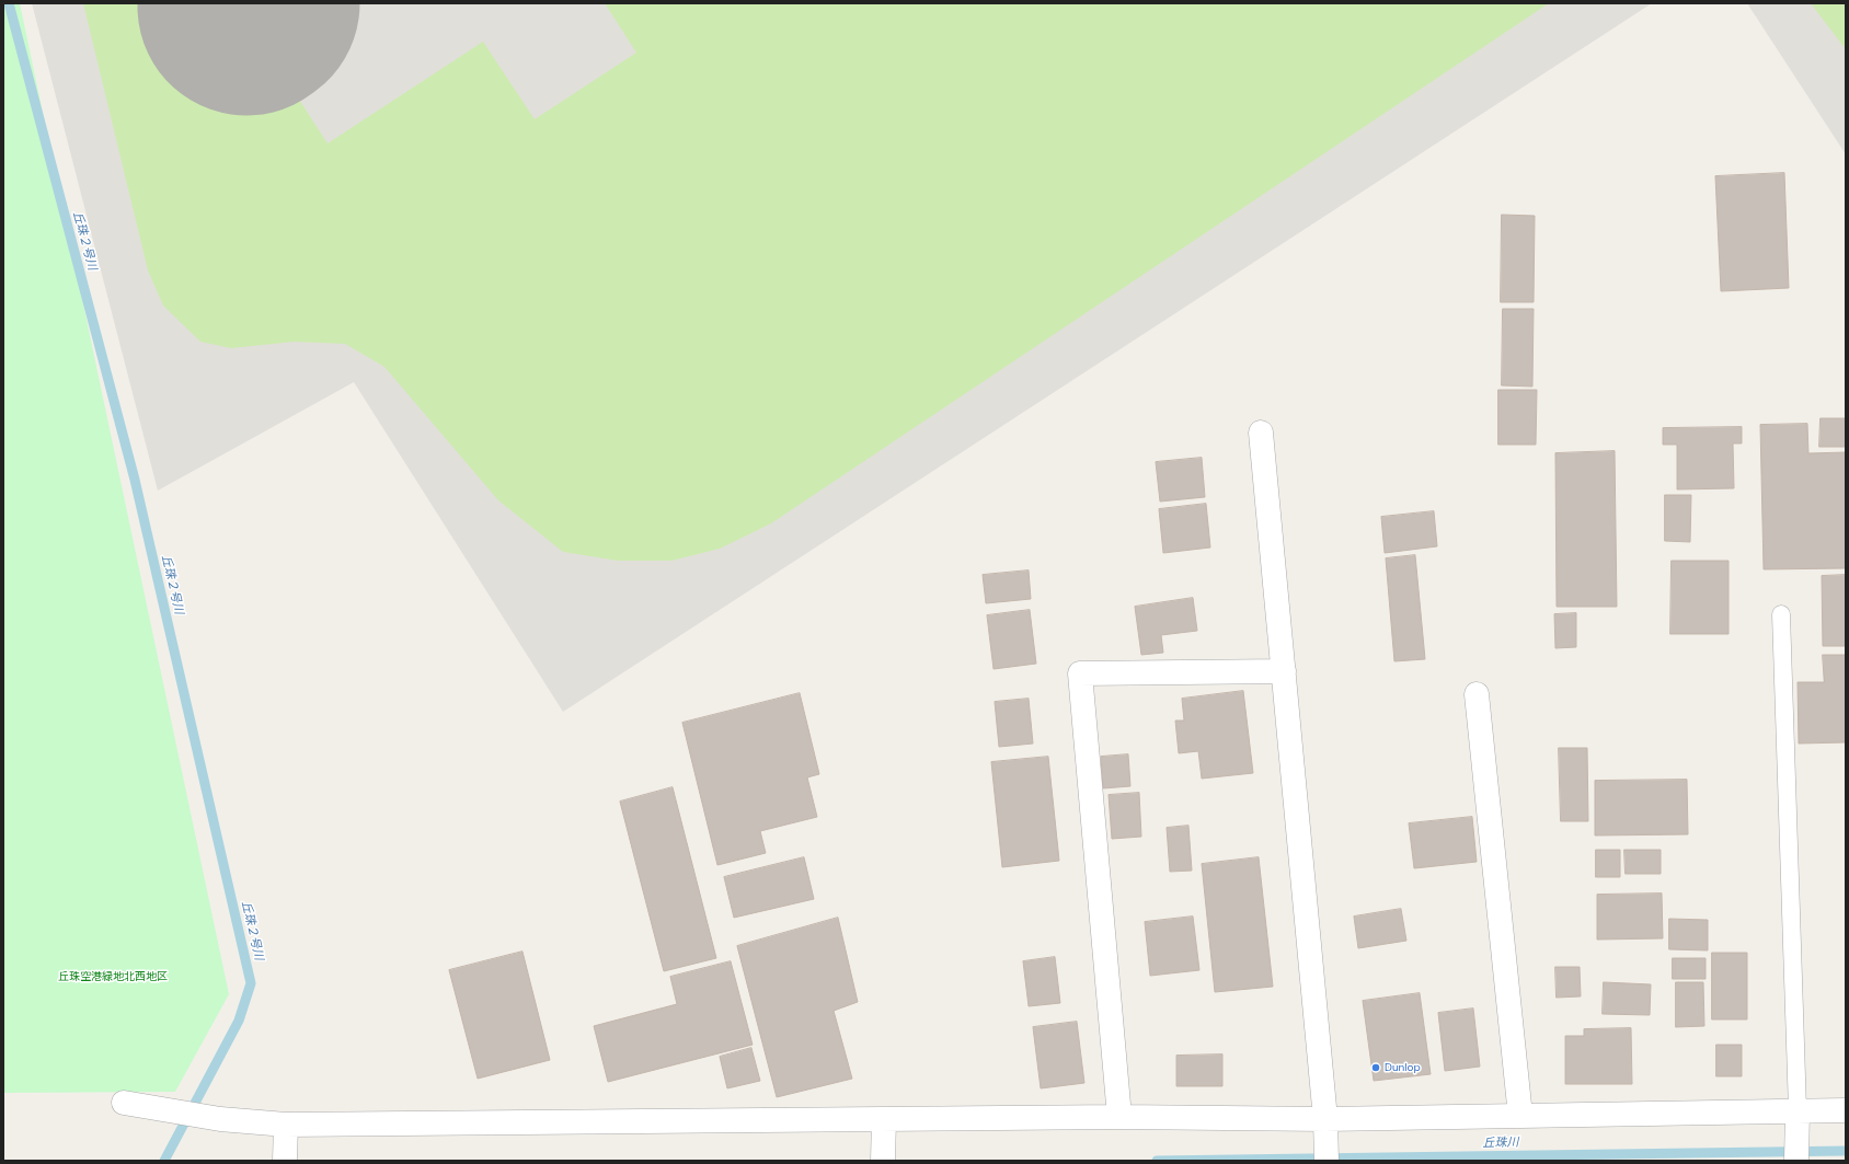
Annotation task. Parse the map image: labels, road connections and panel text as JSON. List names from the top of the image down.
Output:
{
  "water": ["丘珠２号川", "丘珠川"],
  "parks": ["丘珠空港緑地北西地区"],
  "places": ["Dunlop"]
}
